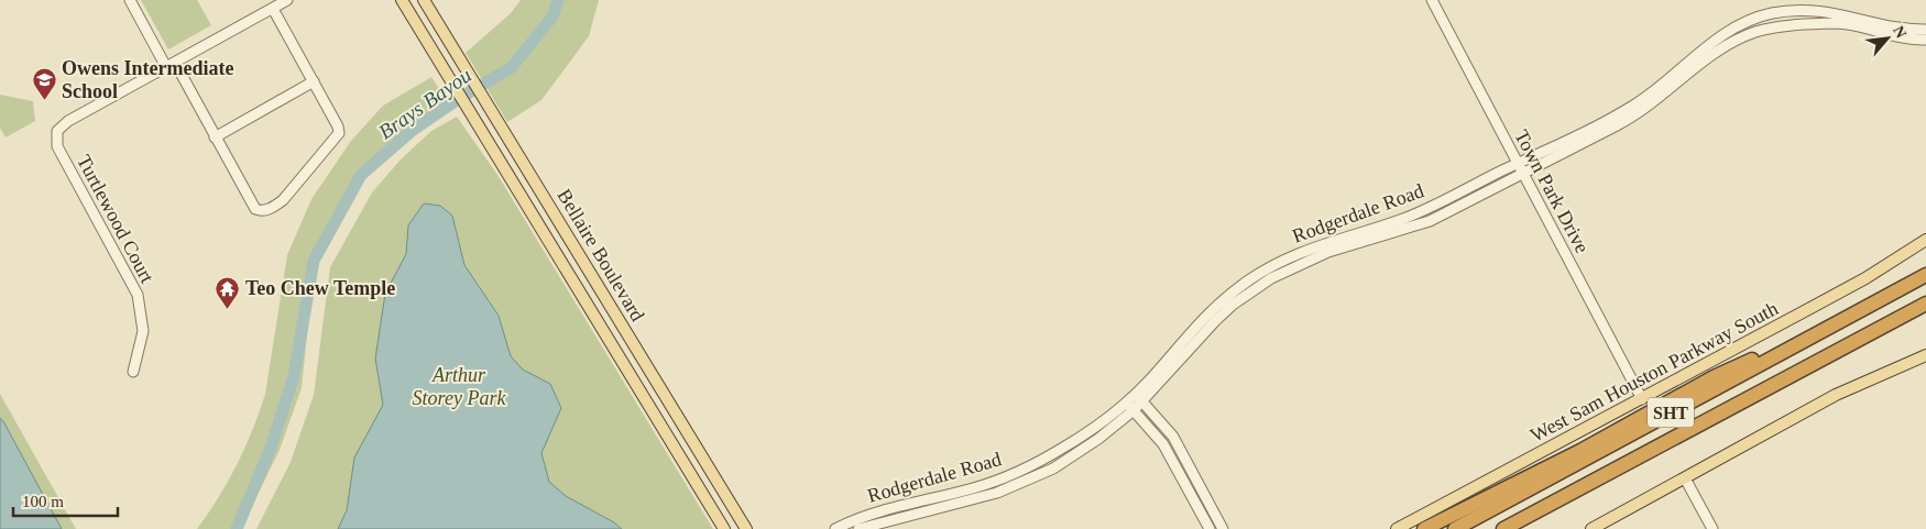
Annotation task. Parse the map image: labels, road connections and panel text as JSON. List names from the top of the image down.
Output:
{
  "streets": {
    "highway": ["SHT"],
    "main road": ["Bellaire Boulevard", "West Sam Houston Parkway South"],
    "street": ["Town Park Drive", "Rodgerdale Road", "Turtlewood Court"]
  },
  "crossings": [
    ["Town Park Drive", "Rodgerdale Road"],
    ["Town Park Drive", "West Sam Houston Parkway South"]
  ],
  "water": ["Brays Bayou"],
  "parks": ["Arthur Storey Park"],
  "places": {
    "school or university": ["Owens Intermediate School"],
    "temple": ["Teo Chew Temple"]
  },
  "scale_bar": "100 m",
  "north": "top right"
}
